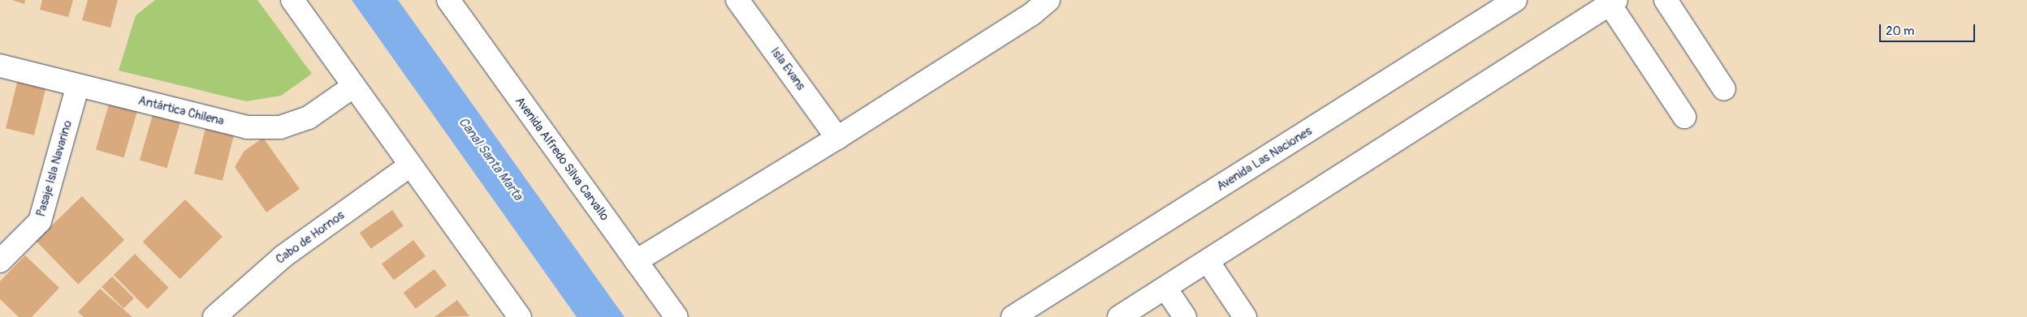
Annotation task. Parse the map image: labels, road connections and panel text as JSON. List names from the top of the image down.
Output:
{
  "streets": {
    "street": [
      "Isla Evans",
      "Antártica Chilena",
      "Avenida Alfredo Silva Carvallo",
      "Avenida Las Naciones",
      "Pasaje Isla Navarino",
      "Cabo de Hornos"
    ]
  },
  "crossings": [
    ["Antártica Chilena", "Pasaje Isla Navarino"]
  ],
  "water": ["Canal Santa Marta"],
  "scale_bar": "20 m"
}
